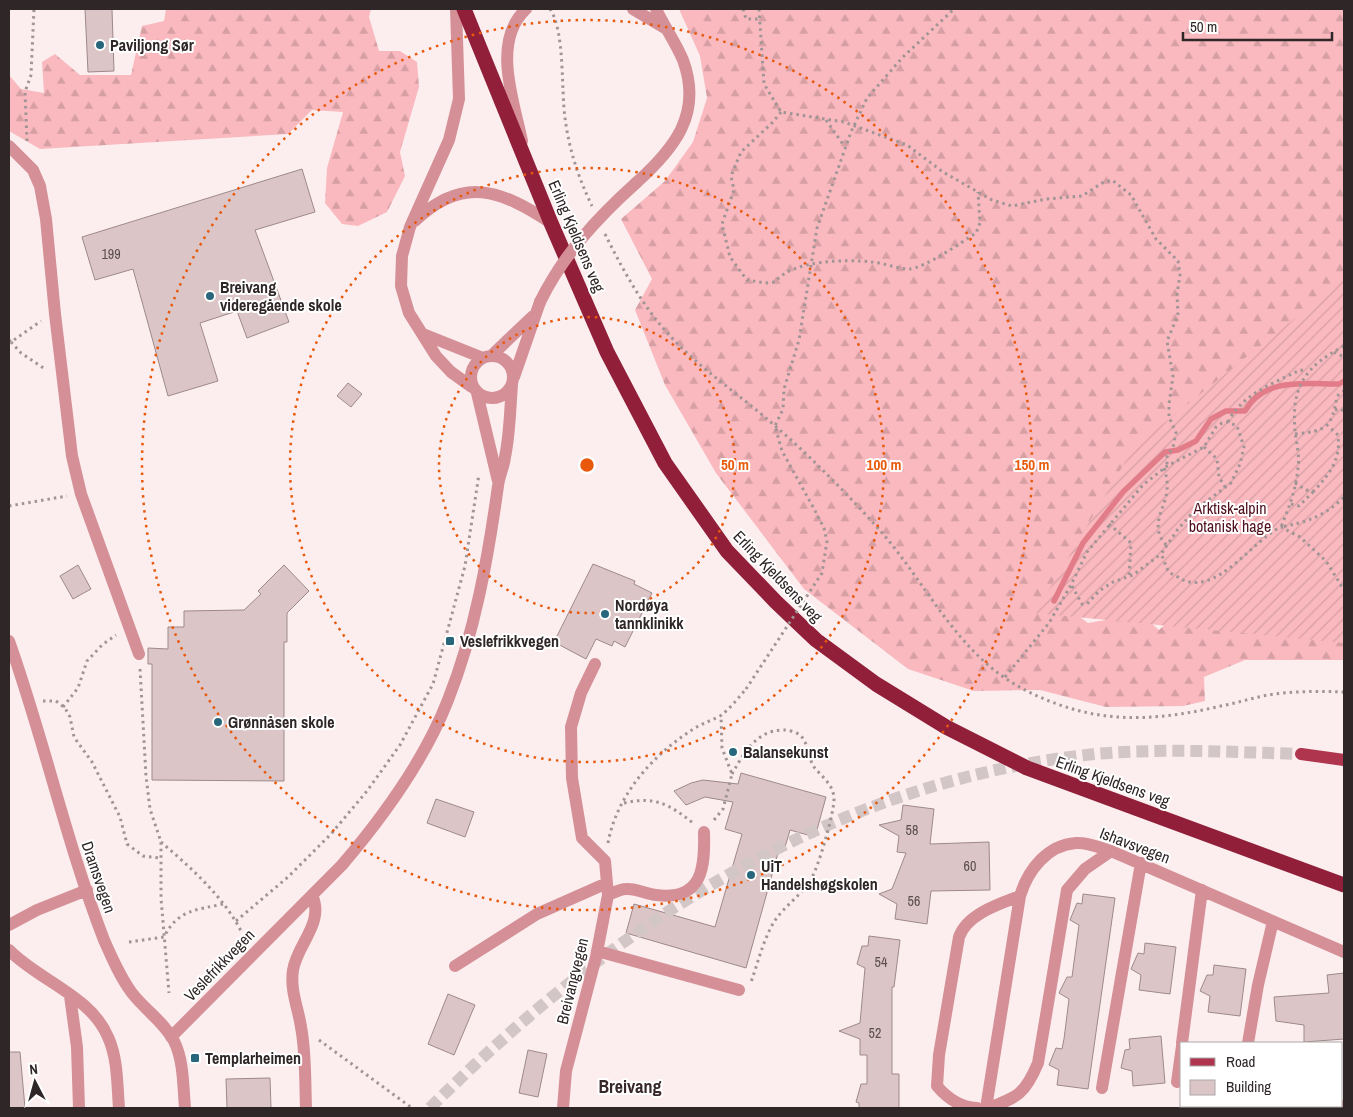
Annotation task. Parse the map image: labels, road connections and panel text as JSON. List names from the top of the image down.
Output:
{
  "streets": {
    "highway": ["Erling Kjeldsens veg"],
    "street": [
      "Ishavsvegen",
      "Dramsvegen",
      "Veslefrikkvegen",
      "Breivangvegen"
    ]
  },
  "crossings": [
    ["Dramsvegen", "Veslefrikkvegen"]
  ],
  "districts": ["Breivang"],
  "parks": ["Arktisk-alpin botanisk hage"],
  "places": {
    "other": [
      "Paviljong Sør",
      "Breivang videregående skole",
      "Nordøya tannklinikk",
      "Grønnåsen skole",
      "Balansekunst",
      "UiT Handelshøgskolen"
    ],
    "transit": ["Veslefrikkvegen", "Templarheimen"]
  },
  "house_numbers": [
    "199",
    "58",
    "60",
    "56",
    "54",
    "52"
  ],
  "legend": ["Road", "Building"],
  "scale_bar": "50 m",
  "north": "top",
  "rings": ["50 m", "100 m", "150 m"]
}
